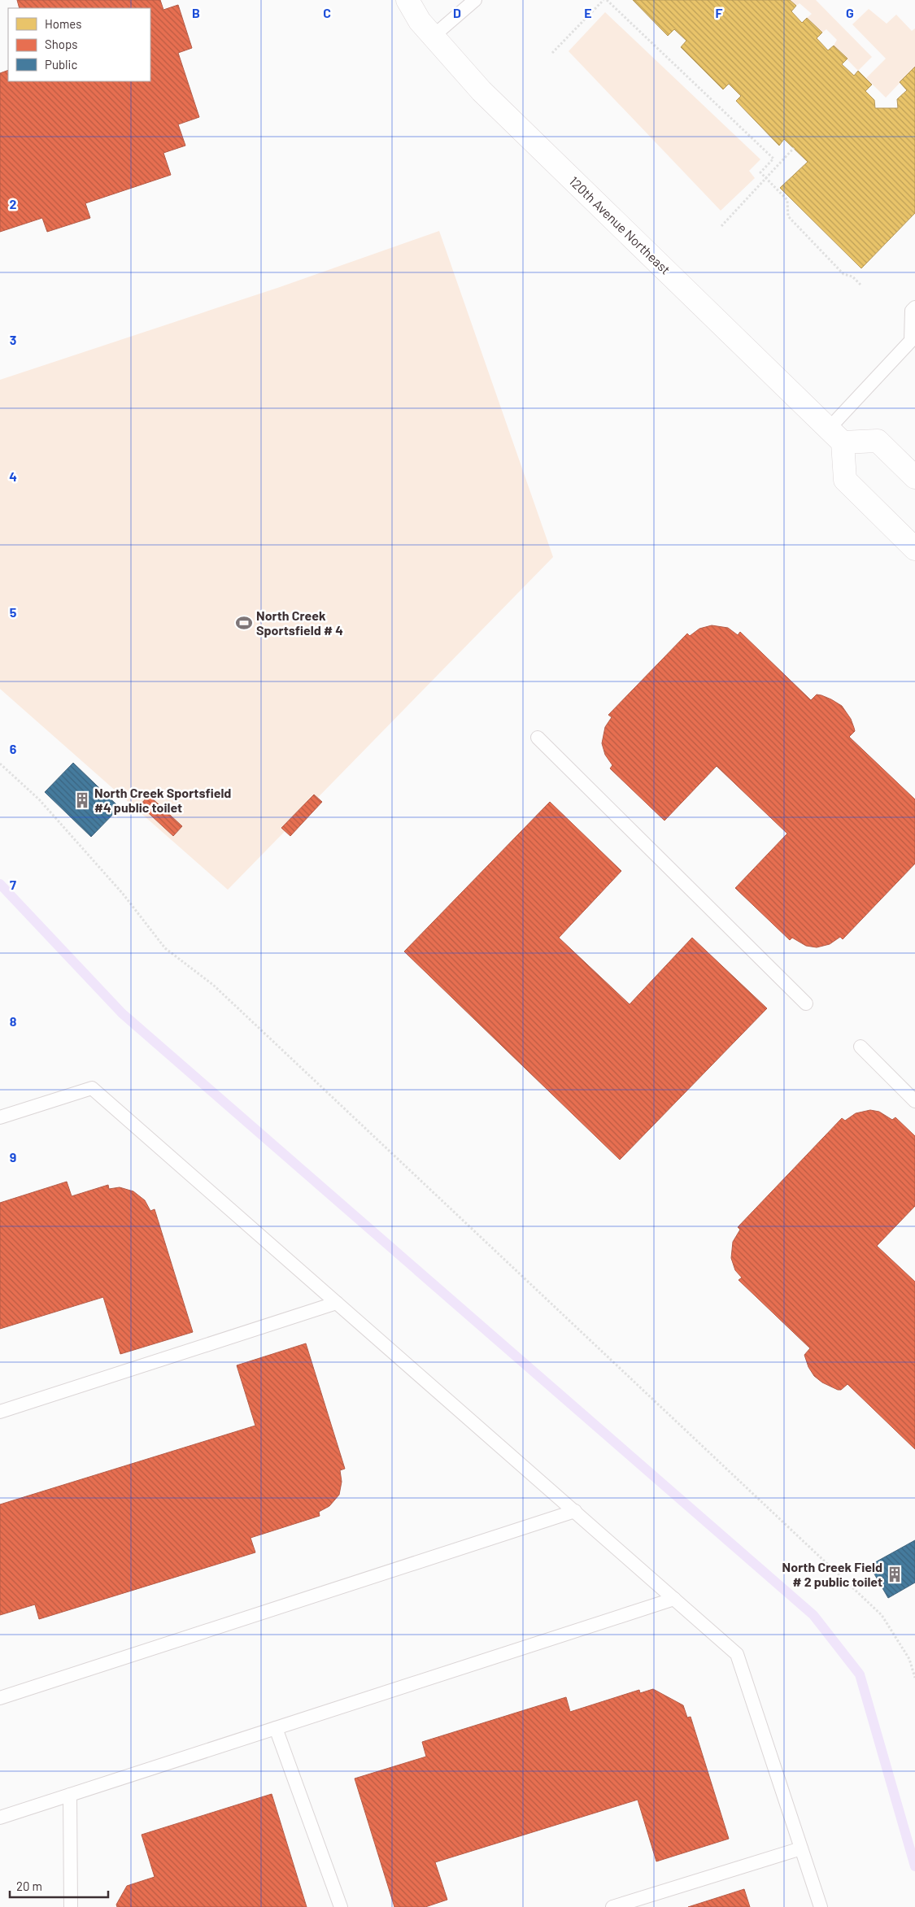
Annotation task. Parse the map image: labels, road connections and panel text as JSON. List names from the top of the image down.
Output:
{
  "streets": {
    "main road": ["120th Avenue Northeast"]
  },
  "places": {
    "sports": ["North Creek Sportsfield # 4"],
    "building": ["North Creek Sportsfield #4 public toilet", "North Creek Field # 2 public toilet"]
  },
  "legend": ["Homes", "Shops", "Public"],
  "scale_bar": "20 m",
  "grid": {
    "columns": [
      "B",
      "C",
      "D",
      "E",
      "F",
      "G"
    ],
    "rows": [
      "2",
      "3",
      "4",
      "5",
      "6",
      "7",
      "8",
      "9"
    ]
  }
}
